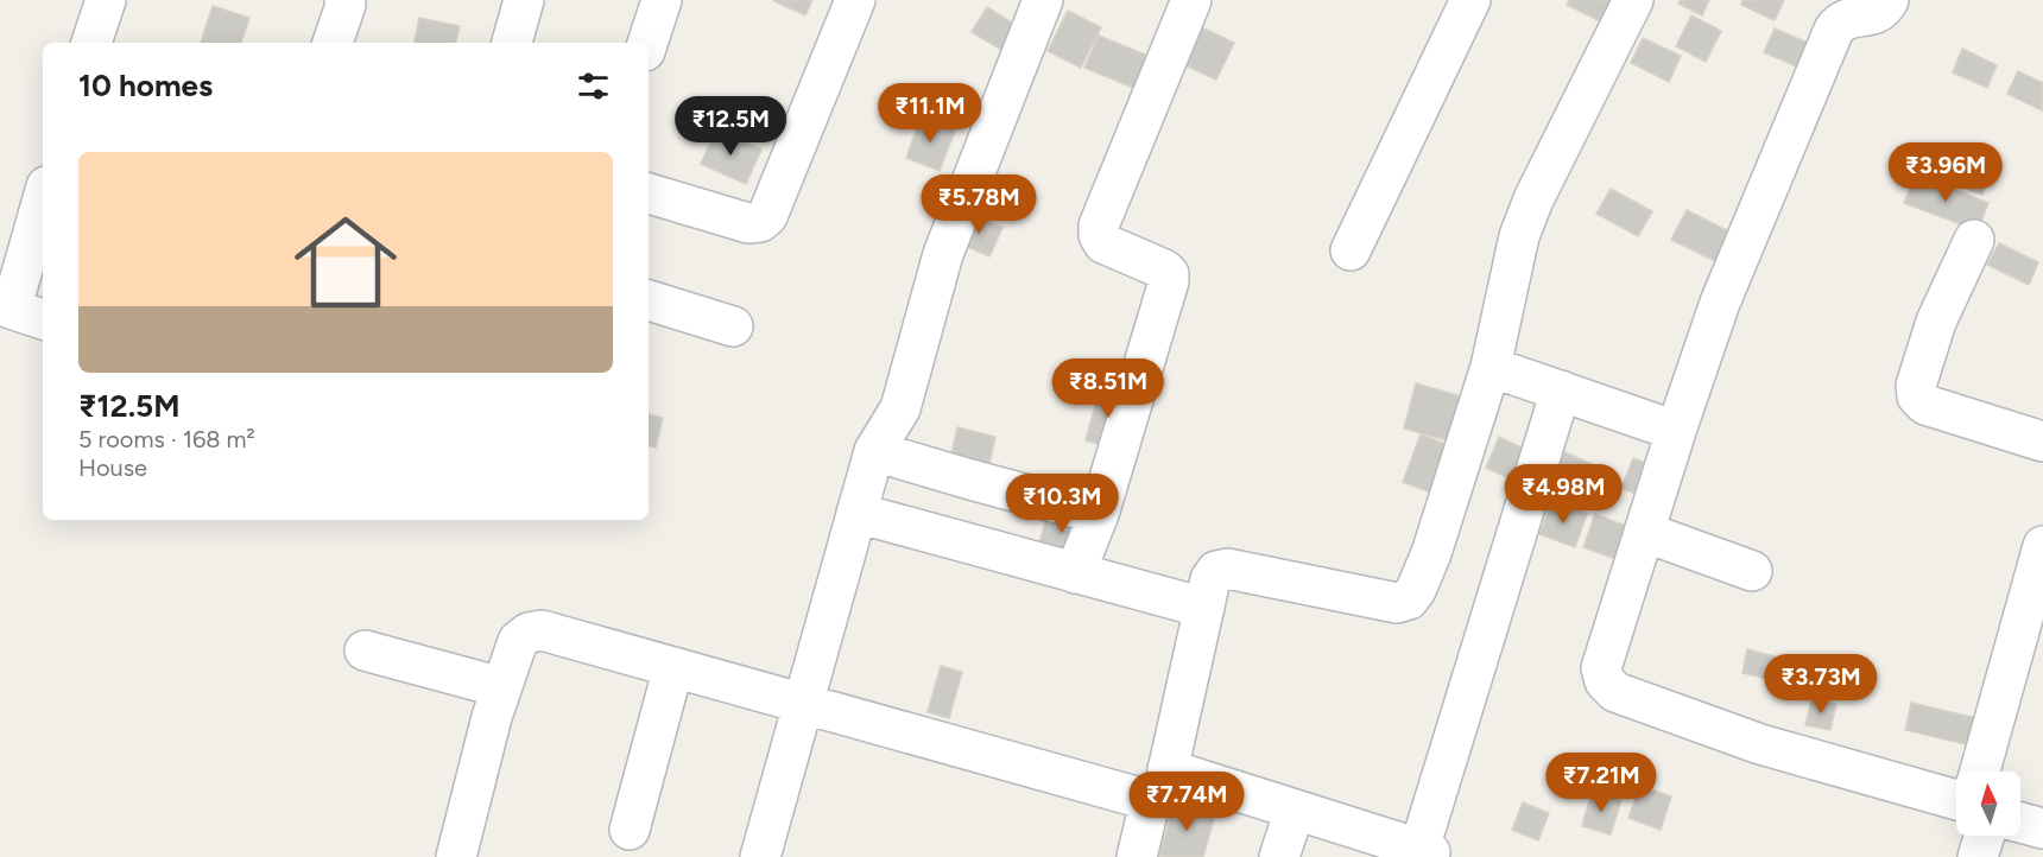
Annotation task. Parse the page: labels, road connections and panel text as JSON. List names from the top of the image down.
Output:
{
  "north": "top",
  "page": {
    "heading": "10 homes",
    "price": [
      "₹11.1M",
      "₹12.5M",
      "₹3.96M",
      "₹5.78M",
      "₹8.51M",
      "₹4.98M",
      "₹10.3M",
      "₹3.73M",
      "₹7.21M",
      "₹7.74M"
    ],
    "list": [
      {
        "name": "₹12.5M",
        "note": "5 rooms · 168 m² · House"
      }
    ]
  }
}
